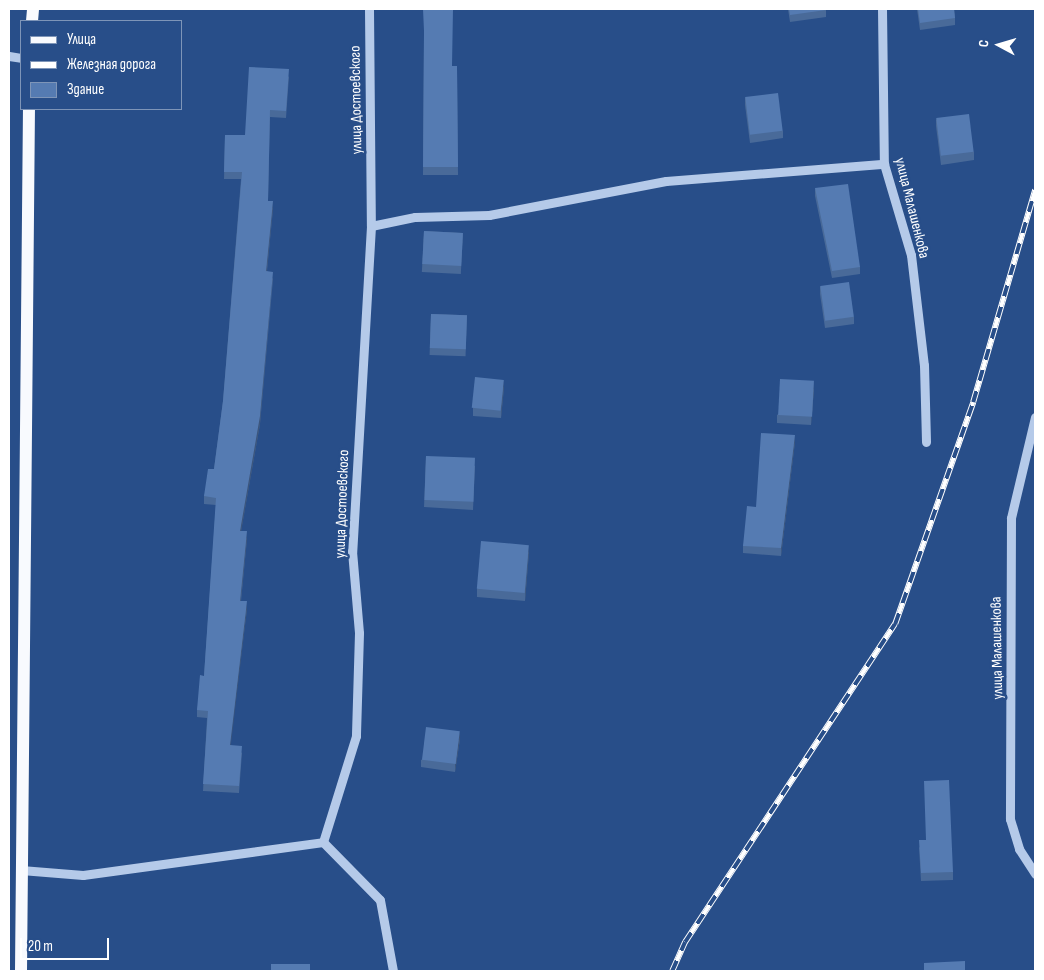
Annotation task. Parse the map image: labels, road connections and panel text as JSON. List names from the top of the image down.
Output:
{
  "streets": {
    "street": ["улица Достоевского", "улица Малашенкова"]
  },
  "legend": ["Улица", "Железная дорога", "Здание"],
  "scale_bar": "20 m",
  "north": "left"
}
